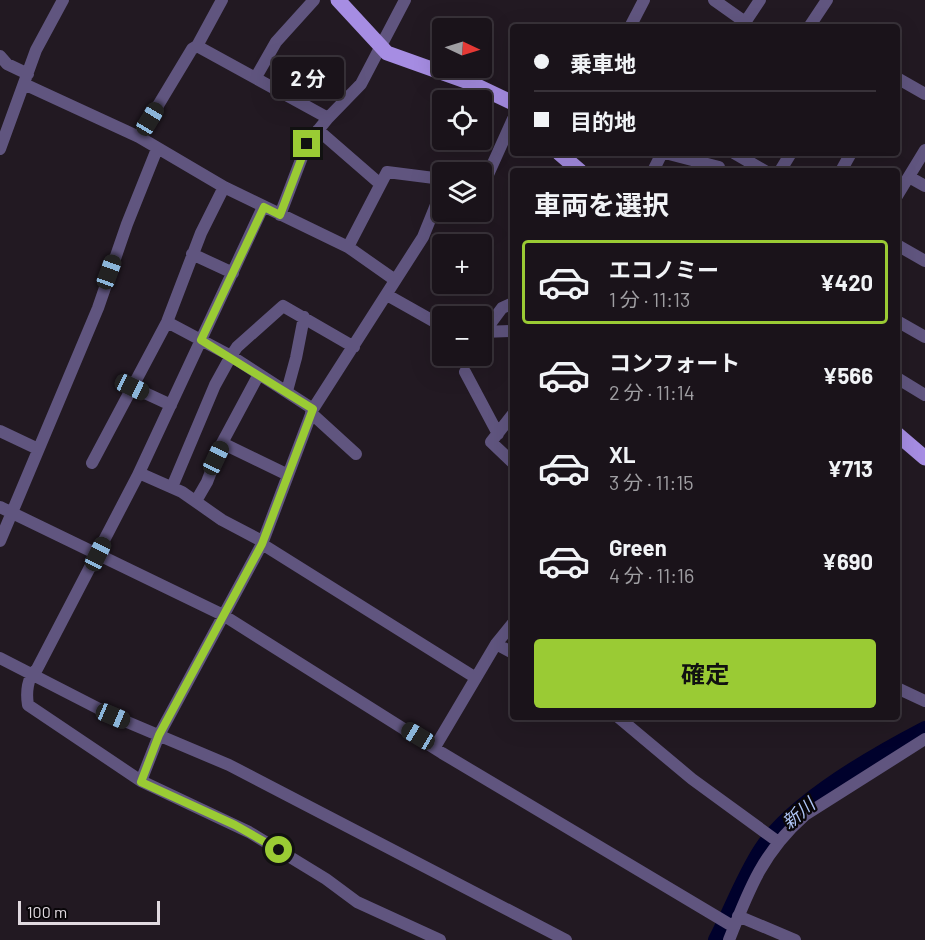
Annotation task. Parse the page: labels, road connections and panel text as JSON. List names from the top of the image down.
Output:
{
  "water": ["新川"],
  "scale_bar": "100 m",
  "north": "right",
  "page": {
    "map_buttons": ["+", "−"],
    "banner": ["乗車地", "目的地"],
    "bubble": "2 分",
    "heading": "車両を選択",
    "list": [
      {
        "name": "エコノミー",
        "note": "1 分 · 11:13",
        "value": "¥420"
      },
      {
        "name": "コンフォート",
        "note": "2 分 · 11:14",
        "value": "¥566"
      },
      {
        "name": "XL",
        "note": "3 分 · 11:15",
        "value": "¥713"
      },
      {
        "name": "Green",
        "note": "4 分 · 11:16",
        "value": "¥690"
      }
    ],
    "buttons": "確定",
    "scale": "100 m"
  }
}
